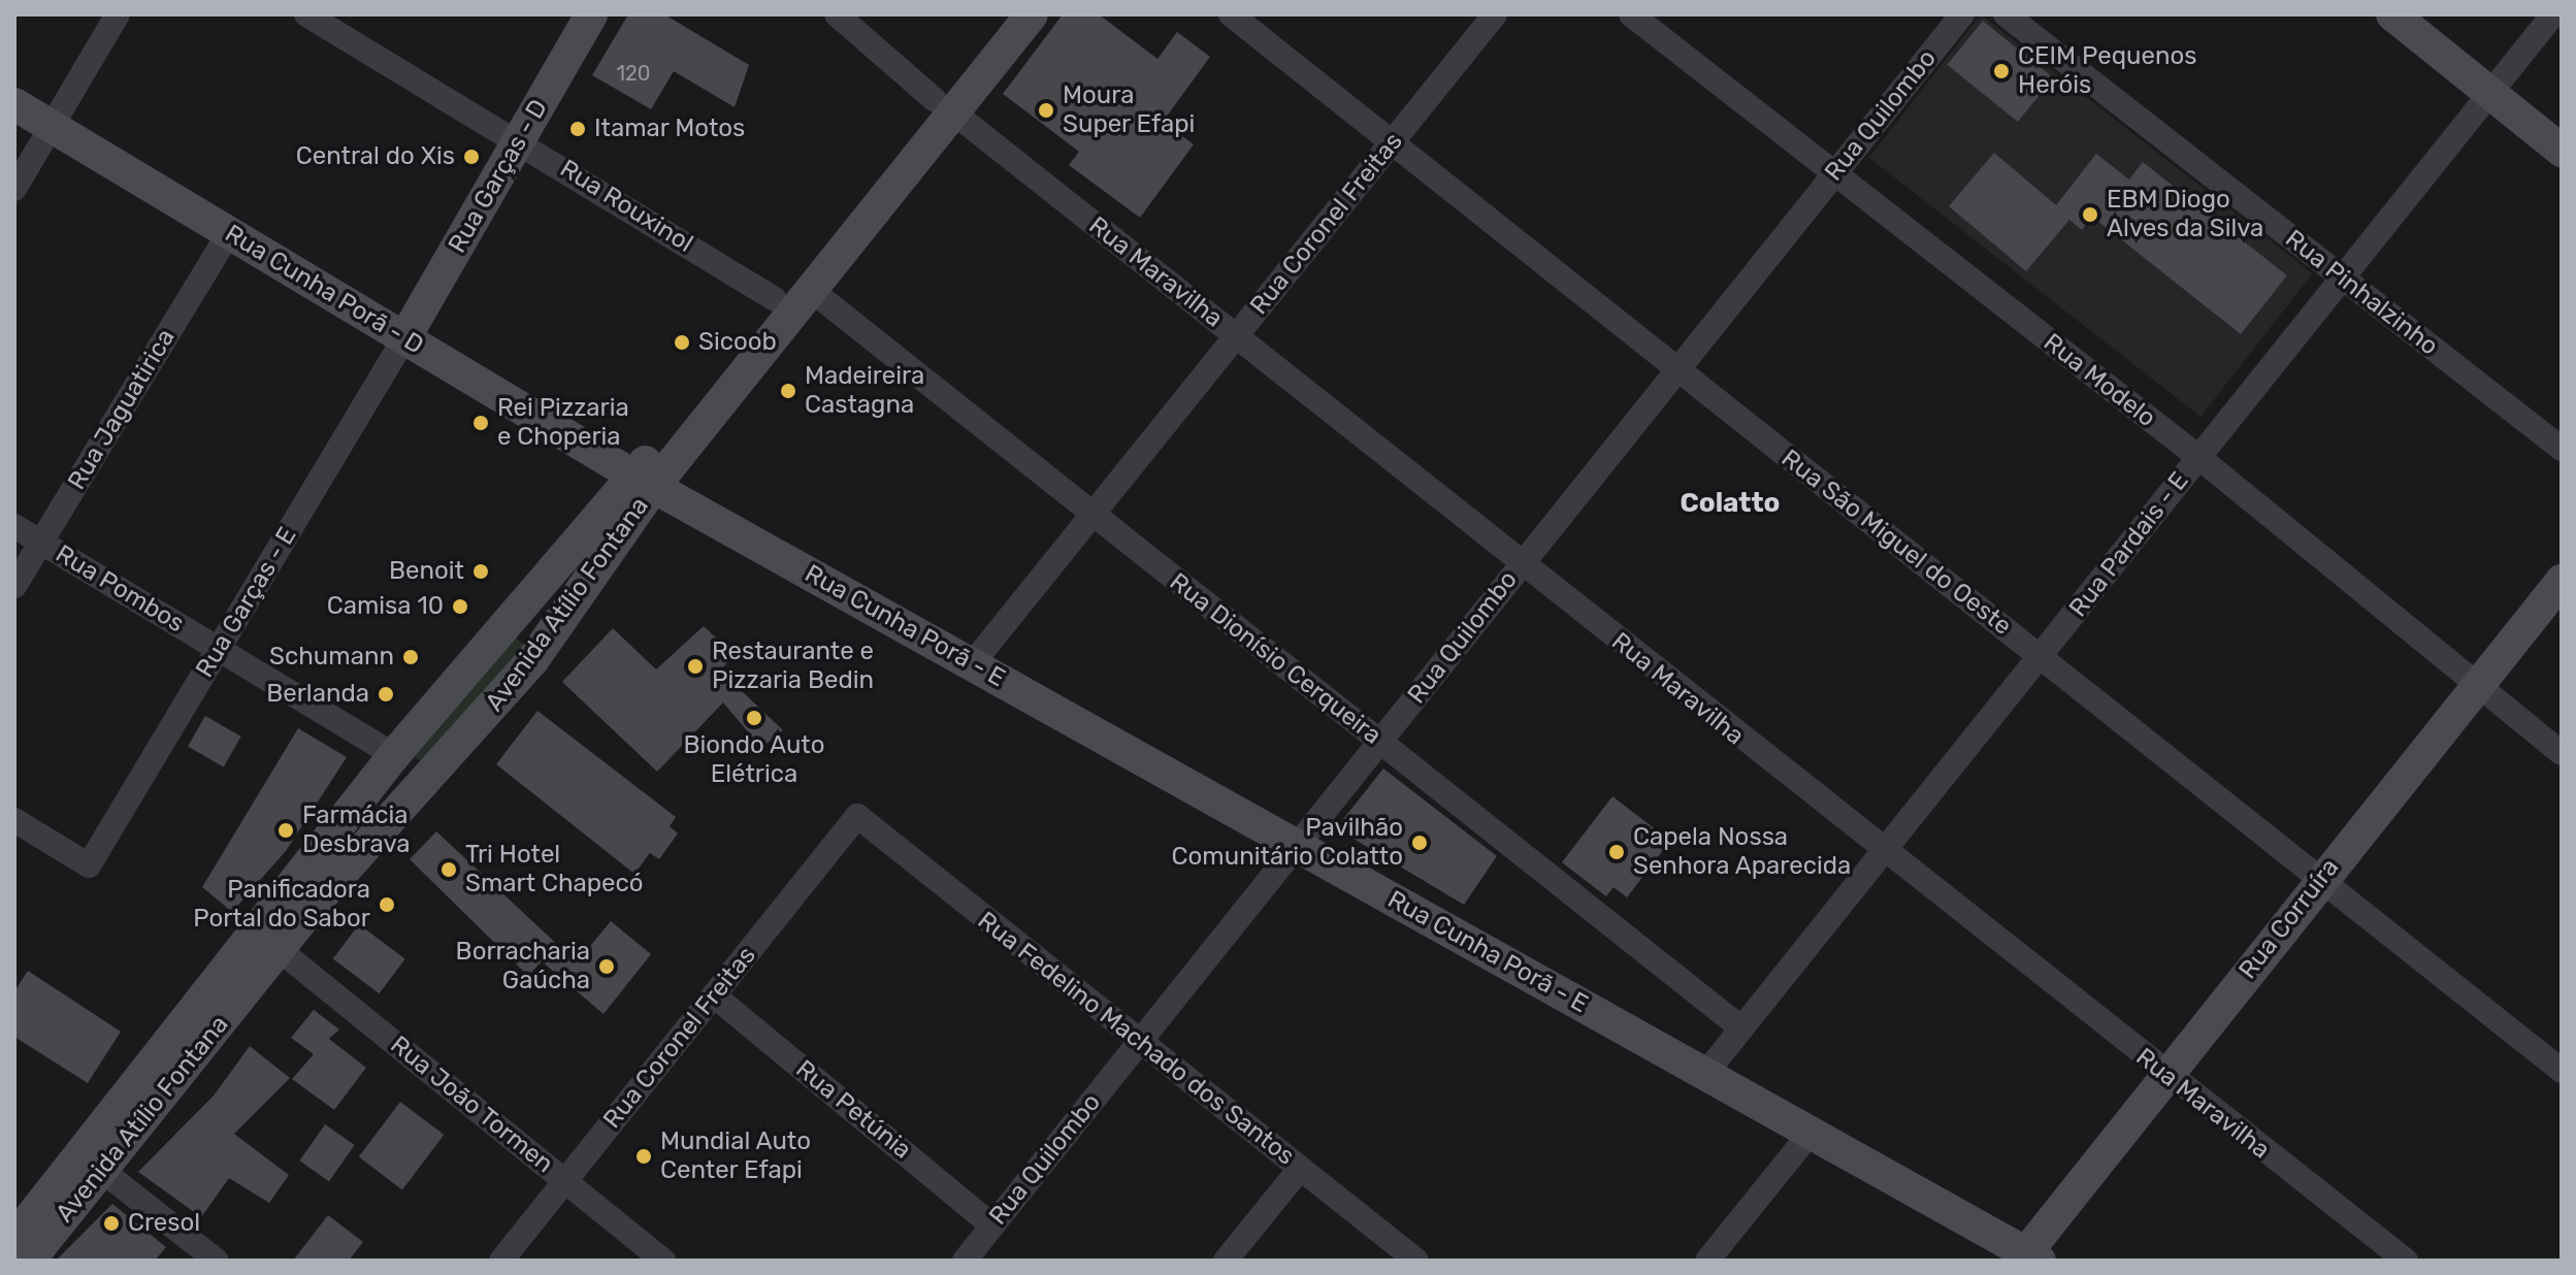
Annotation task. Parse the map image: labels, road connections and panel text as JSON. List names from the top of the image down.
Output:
{
  "streets": {
    "street": [
      "Rua Quilombo",
      "Rua Garças - D",
      "Rua Rouxinol",
      "Rua Coronel Freitas",
      "Rua Maravilha",
      "Rua Cunha Porã - D",
      "Rua Pinhalzinho",
      "Rua Modelo",
      "Rua Jaguatirica",
      "Rua São Miguel do Oeste",
      "Rua Pardais - E",
      "Rua Pombos",
      "Rua Garças - E",
      "Avenida Atílio Fontana",
      "Rua Cunha Porã - E",
      "Rua Dionísio Cerqueira",
      "Rua Corruíra",
      "Rua Fedelino Machado dos Santos",
      "Rua João Tormen",
      "Rua Petúnia"
    ]
  },
  "crossings": [
    ["Rua Quilombo", "Rua Maravilha"],
    ["Rua Quilombo", "Rua Modelo"],
    ["Rua Quilombo", "Rua São Miguel do Oeste"],
    ["Rua Quilombo", "Rua Cunha Porã - E"],
    ["Rua Quilombo", "Rua Dionísio Cerqueira"],
    ["Rua Quilombo", "Rua Fedelino Machado dos Santos"],
    ["Rua Quilombo", "Rua Petúnia"],
    ["Rua Garças - D", "Rua Rouxinol"],
    ["Rua Garças - D", "Rua Cunha Porã - D"],
    ["Rua Garças - D", "Rua Garças - E"],
    ["Rua Rouxinol", "Avenida Atílio Fontana"],
    ["Rua Coronel Freitas", "Rua Maravilha"],
    ["Rua Coronel Freitas", "Rua São Miguel do Oeste"],
    ["Rua Coronel Freitas", "Rua Cunha Porã - E"],
    ["Rua Coronel Freitas", "Rua Dionísio Cerqueira"],
    ["Rua Coronel Freitas", "Rua Fedelino Machado dos Santos"],
    ["Rua Coronel Freitas", "Rua João Tormen"],
    ["Rua Coronel Freitas", "Rua Petúnia"],
    ["Rua Maravilha", "Rua Pardais - E"],
    ["Rua Maravilha", "Avenida Atílio Fontana"],
    ["Rua Maravilha", "Rua Corruíra"],
    ["Rua Cunha Porã - D", "Rua Jaguatirica"],
    ["Rua Cunha Porã - D", "Rua Garças - E"],
    ["Rua Cunha Porã - D", "Avenida Atílio Fontana"],
    ["Rua Cunha Porã - D", "Rua Cunha Porã - E"],
    ["Rua Pinhalzinho", "Rua Pardais - E"],
    ["Rua Modelo", "Rua Pardais - E"],
    ["Rua Modelo", "Rua Corruíra"],
    ["Rua Jaguatirica", "Rua Pombos"],
    ["Rua São Miguel do Oeste", "Rua Pardais - E"],
    ["Rua São Miguel do Oeste", "Rua Corruíra"],
    ["Rua Pardais - E", "Rua Cunha Porã - E"],
    ["Rua Pardais - E", "Rua Dionísio Cerqueira"],
    ["Rua Pombos", "Rua Garças - E"],
    ["Rua Pombos", "Avenida Atílio Fontana"],
    ["Avenida Atílio Fontana", "Rua Cunha Porã - E"],
    ["Avenida Atílio Fontana", "Rua Dionísio Cerqueira"],
    ["Avenida Atílio Fontana", "Rua João Tormen"],
    ["Rua Cunha Porã - E", "Rua Corruíra"]
  ],
  "districts": ["Colatto"],
  "places": [
    "CEIM Pequenos Heróis",
    "Moura Super Efapi",
    "Itamar Motos",
    "Central do Xis",
    "EBM Diogo Alves da Silva",
    "Sicoob",
    "Madeireira Castagna",
    "Rei Pizzaria e Choperia",
    "Benoit",
    "Camisa 10",
    "Schumann",
    "Restaurante e Pizzaria Bedin",
    "Berlanda",
    "Biondo Auto Elétrica",
    "Farmácia Desbrava",
    "Pavilhão Comunitário Colatto",
    "Capela Nossa Senhora Aparecida",
    "Tri Hotel Smart Chapecó",
    "Panificadora Portal do Sabor",
    "Borracharia Gaúcha",
    "Mundial Auto Center Efapi",
    "Cresol"
  ],
  "house_numbers": ["120"]
}
